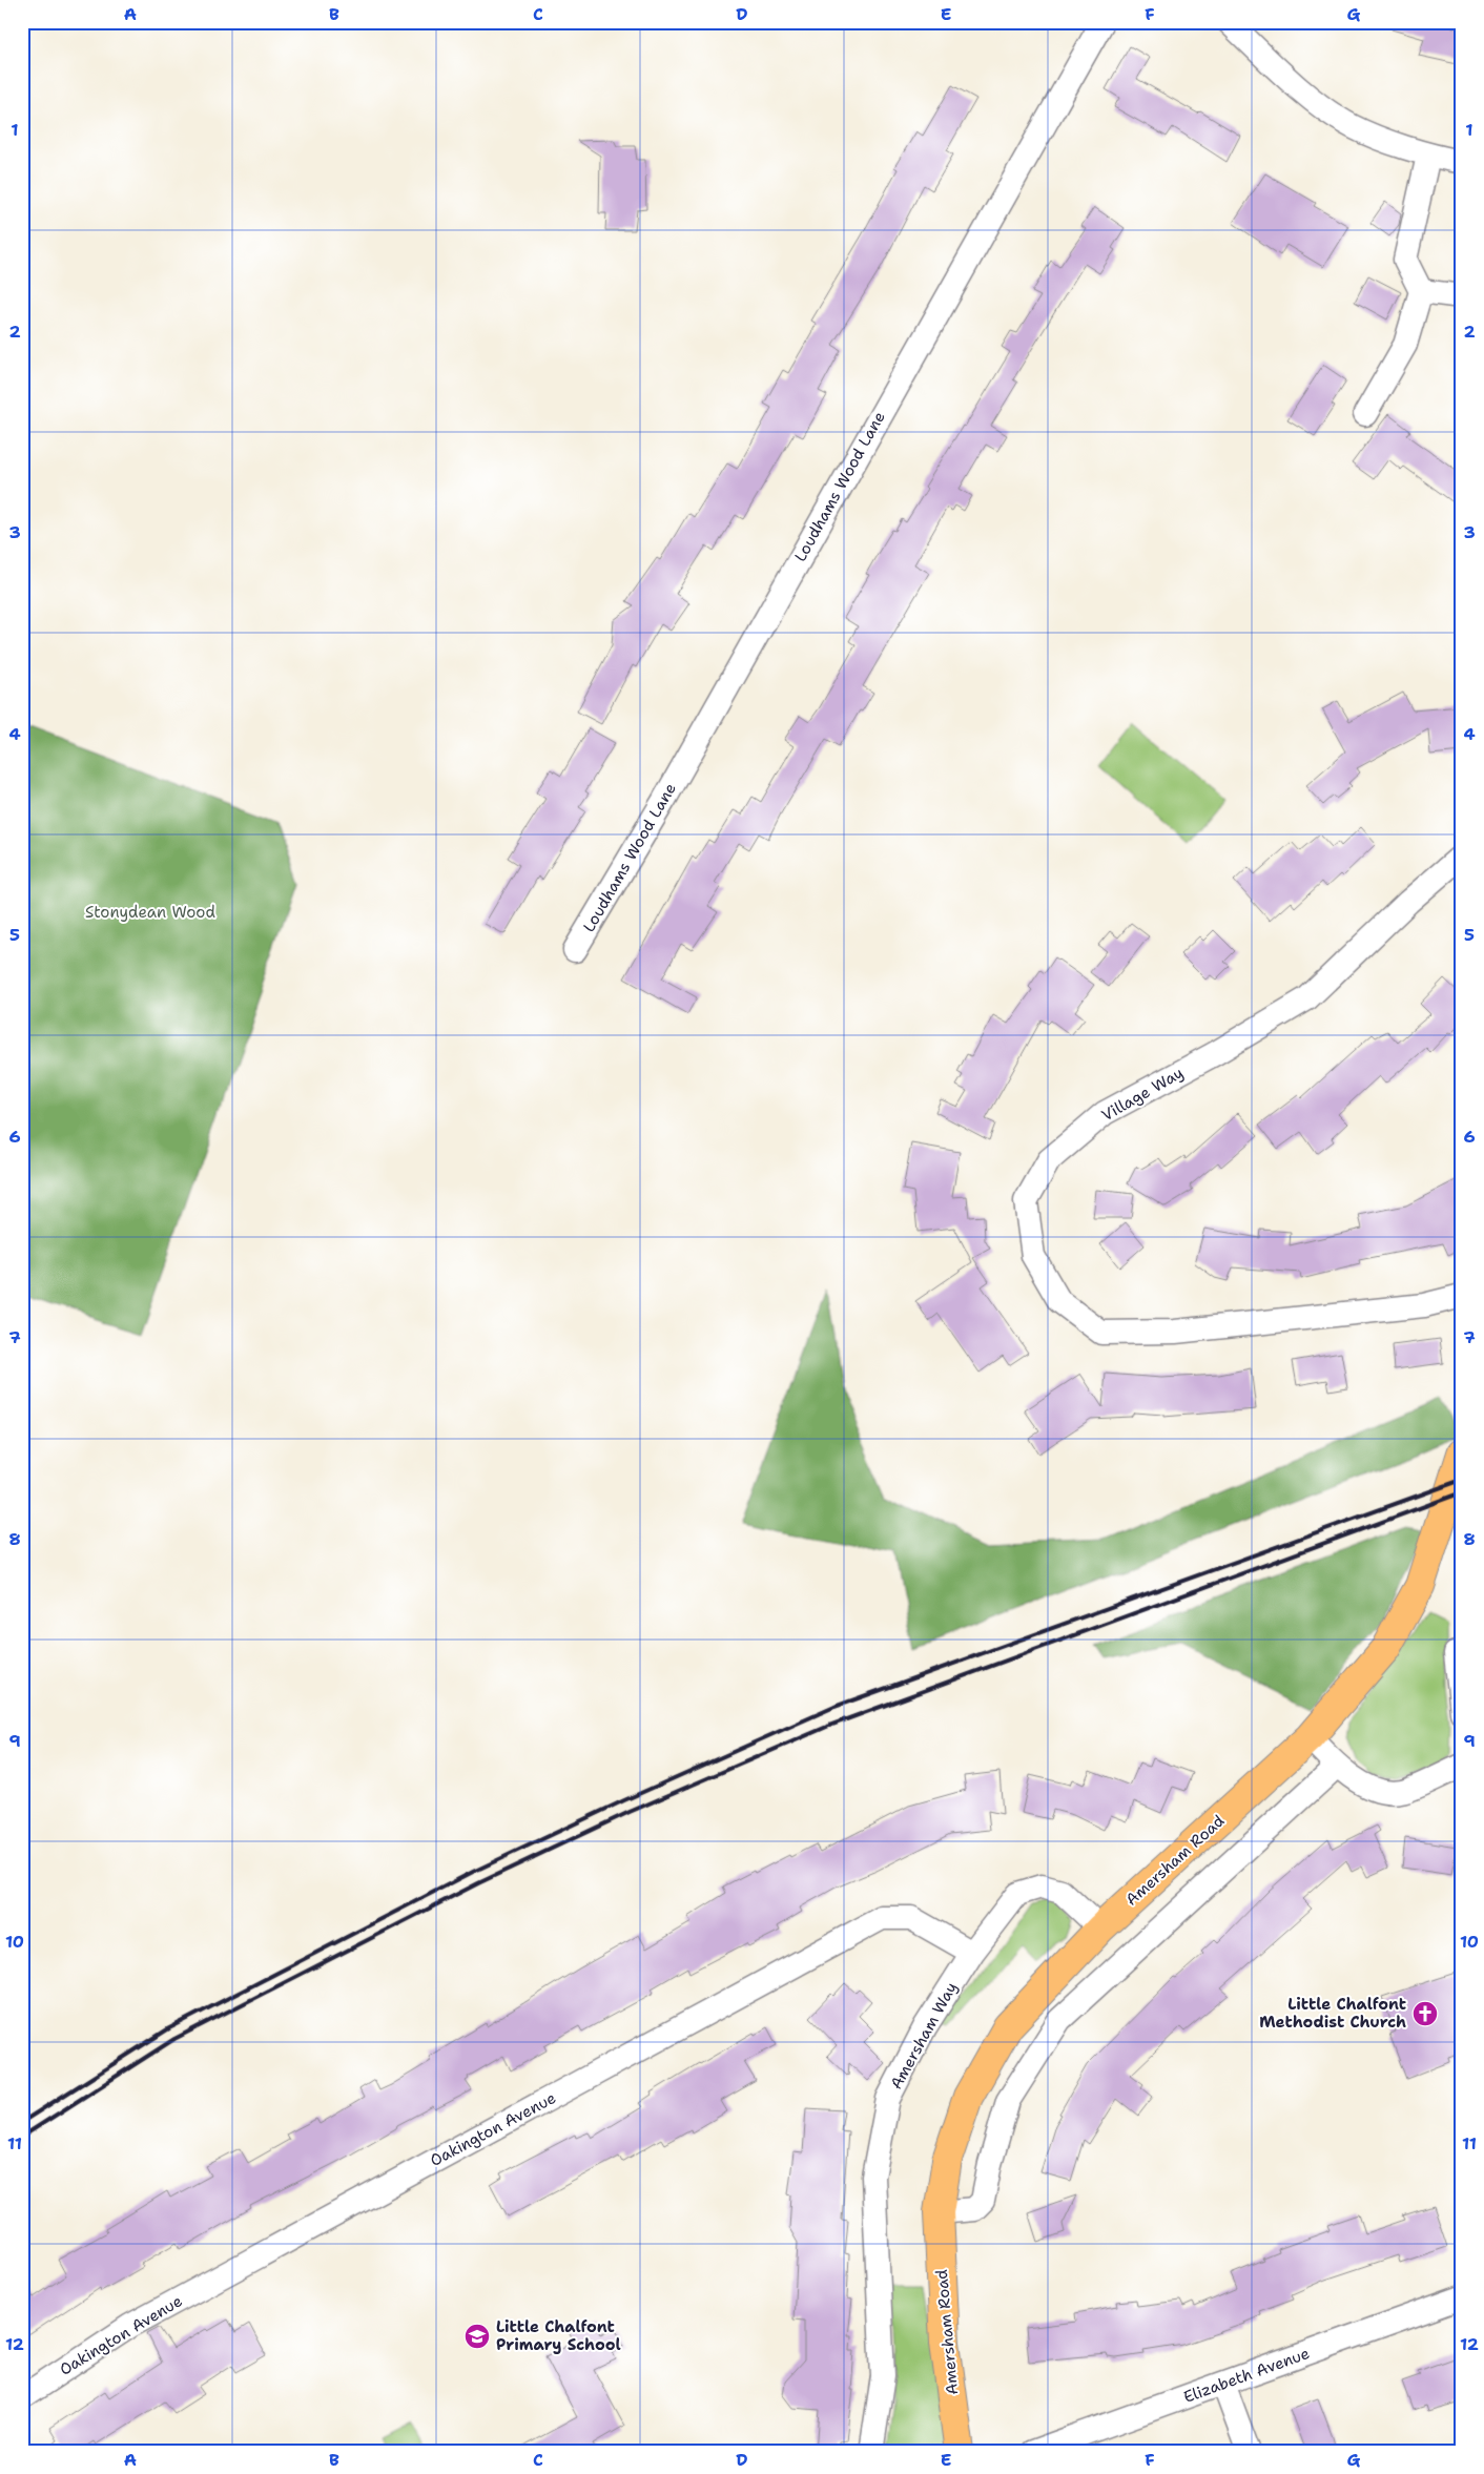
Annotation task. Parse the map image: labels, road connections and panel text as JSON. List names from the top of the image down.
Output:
{
  "streets": {
    "main road": ["Amersham Road"],
    "street": [
      "Loudhams Wood Lane",
      "Village Way",
      "Amersham Way",
      "Oakington Avenue",
      "Elizabeth Avenue"
    ]
  },
  "crossings": [
    ["Amersham Road", "Amersham Way"],
    ["Amersham Way", "Oakington Avenue"]
  ],
  "parks": ["Stonydean Wood"],
  "places": {
    "church": ["Little Chalfont Methodist Church"],
    "school or university": ["Little Chalfont Primary School"]
  },
  "grid": {
    "columns": [
      "A",
      "B",
      "C",
      "D",
      "E",
      "F",
      "G"
    ],
    "rows": [
      "1",
      "2",
      "3",
      "4",
      "5",
      "6",
      "7",
      "8",
      "9",
      "10",
      "11",
      "12"
    ]
  }
}
